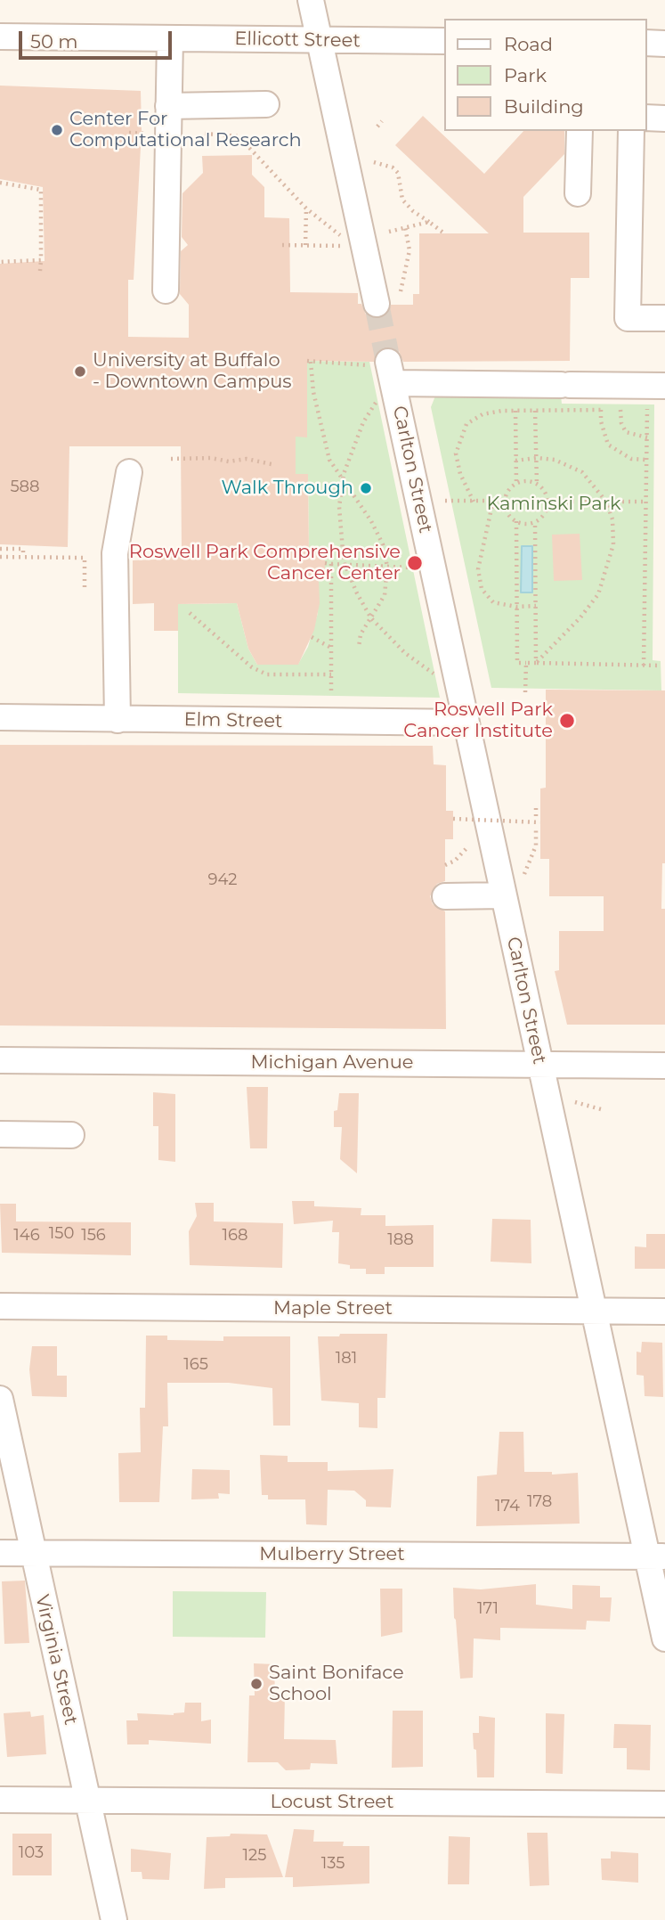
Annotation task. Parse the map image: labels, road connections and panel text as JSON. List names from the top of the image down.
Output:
{
  "streets": {
    "street": [
      "Ellicott Street",
      "Carlton Street",
      "Elm Street",
      "Michigan Avenue",
      "Maple Street",
      "Mulberry Street",
      "Virginia Street",
      "Locust Street"
    ]
  },
  "crossings": [
    ["Carlton Street", "Elm Street"],
    ["Carlton Street", "Michigan Avenue"],
    ["Carlton Street", "Maple Street"],
    ["Carlton Street", "Mulberry Street"],
    ["Mulberry Street", "Virginia Street"],
    ["Virginia Street", "Locust Street"]
  ],
  "parks": ["Kaminski Park"],
  "places": [
    "Center For Computational Research",
    "University at Buffalo - Downtown Campus",
    "Walk Through",
    "Roswell Park Comprehensive Cancer Center",
    "Roswell Park Cancer Institute",
    "Saint Boniface School"
  ],
  "house_numbers": [
    "588",
    "942",
    "150",
    "146",
    "156",
    "168",
    "188",
    "181",
    "165",
    "178",
    "174",
    "171",
    "103",
    "125",
    "135"
  ],
  "legend": ["Road", "Park", "Building"],
  "scale_bar": "50 m"
}
